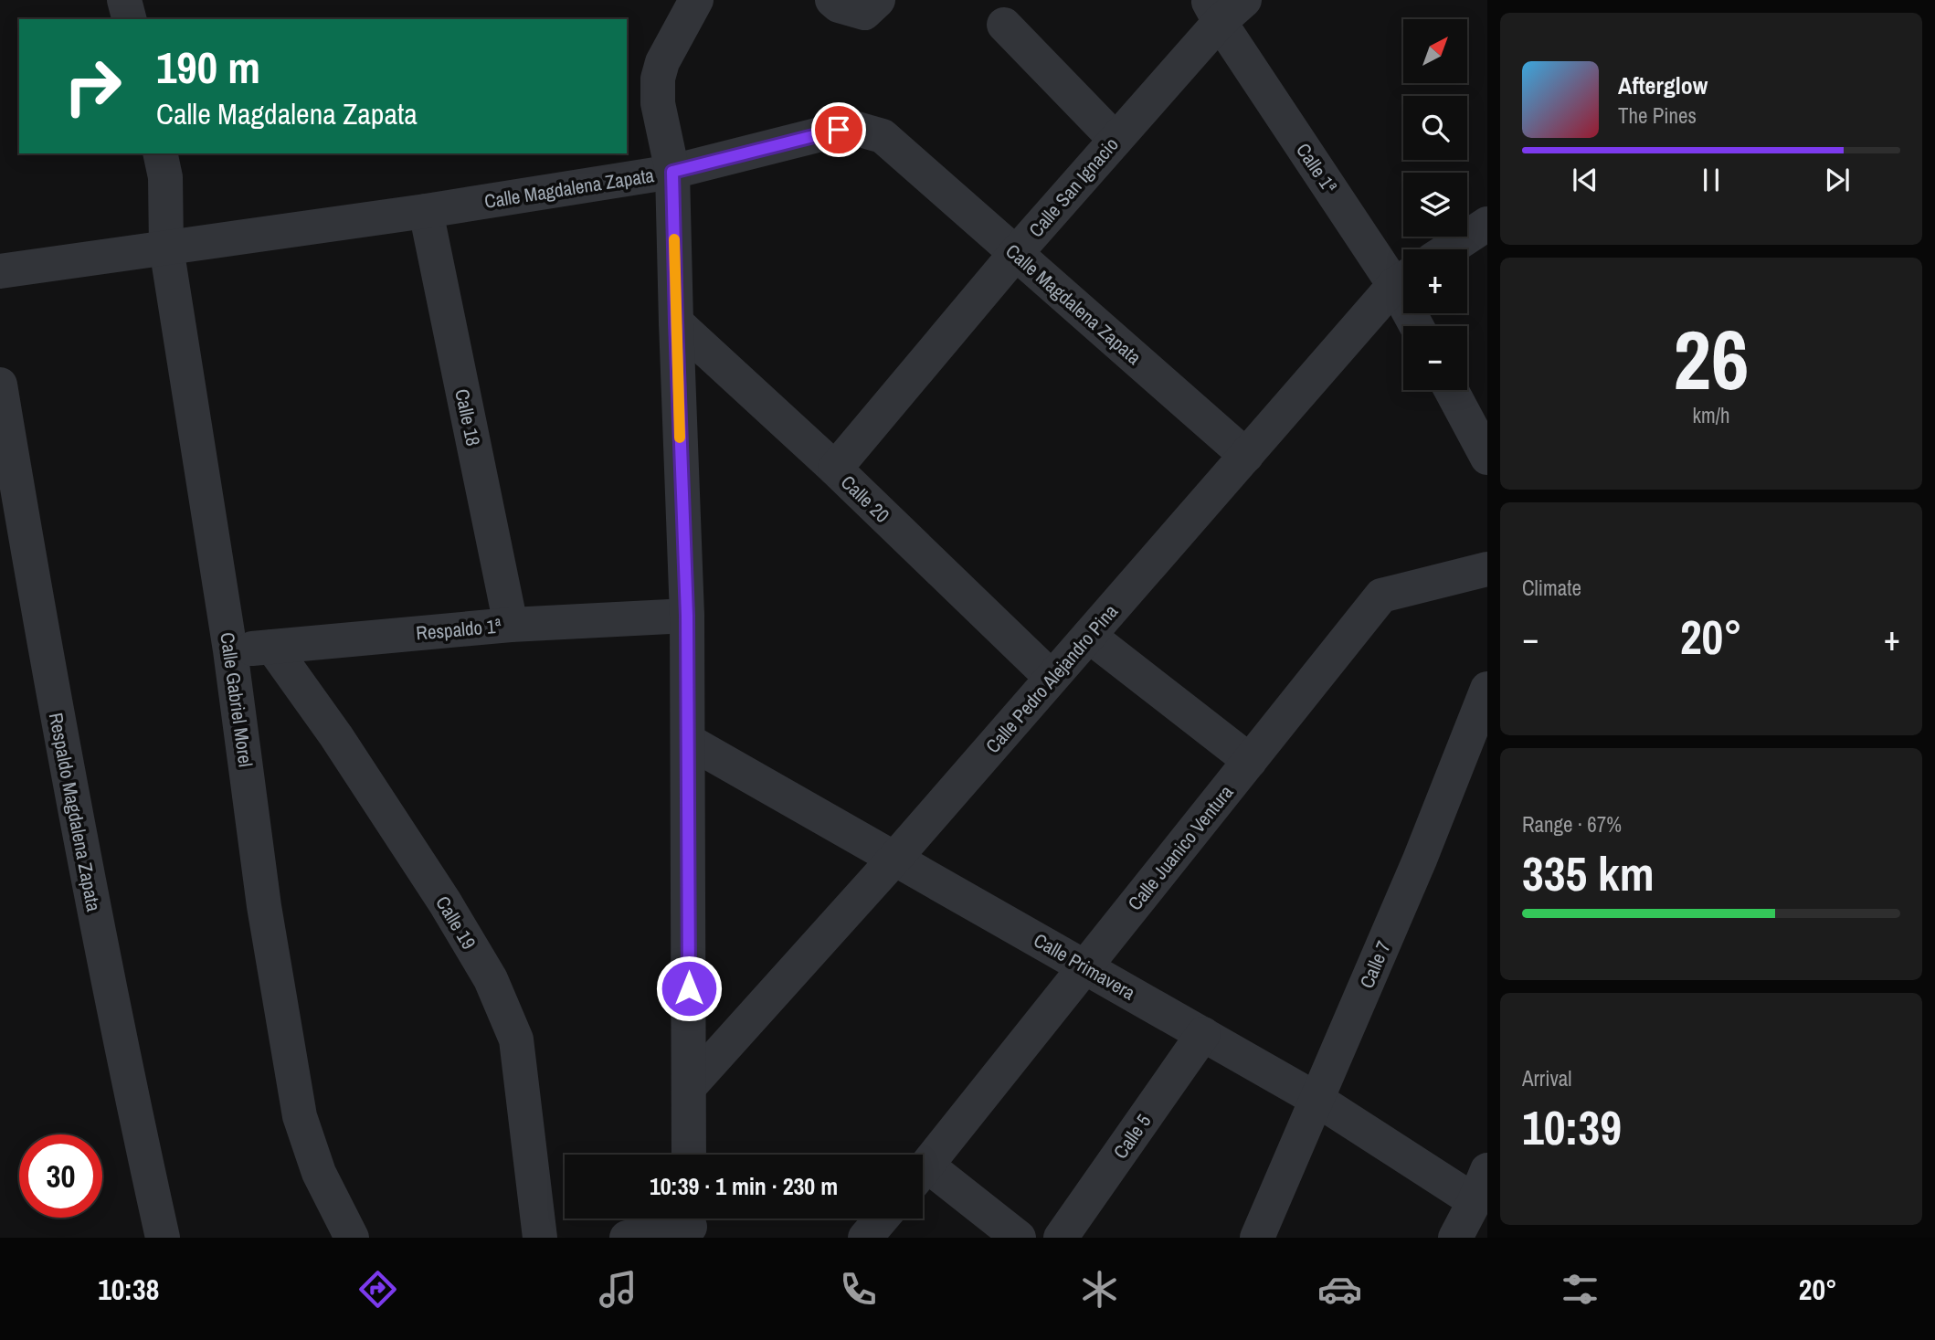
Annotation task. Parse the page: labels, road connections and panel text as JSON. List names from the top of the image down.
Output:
{
  "streets": {
    "street": [
      "Calle 1ª",
      "Calle San Ignacio",
      "Calle Magdalena Zapata",
      "Calle 18",
      "Calle 20",
      "Respaldo 1ª",
      "Calle Pedro Alejandro Pina",
      "Calle Gabriel Morel",
      "Respaldo Magdalena Zapata",
      "Calle Juanico Ventura",
      "Calle 19",
      "Calle 7",
      "Calle Primavera",
      "Calle 5"
    ]
  },
  "crossings": [
    ["Calle 1ª", "Calle San Ignacio"],
    ["Calle San Ignacio", "Calle Magdalena Zapata"],
    ["Calle San Ignacio", "Calle 20"],
    ["Calle Magdalena Zapata", "Calle 18"],
    ["Calle Magdalena Zapata", "Calle Pedro Alejandro Pina"],
    ["Calle Magdalena Zapata", "Calle Gabriel Morel"],
    ["Calle 18", "Respaldo 1ª"],
    ["Calle 20", "Calle Pedro Alejandro Pina"],
    ["Respaldo 1ª", "Calle Gabriel Morel"],
    ["Respaldo 1ª", "Calle 19"],
    ["Calle Pedro Alejandro Pina", "Calle Primavera"],
    ["Calle Juanico Ventura", "Calle Primavera"],
    ["Calle 7", "Calle Primavera"],
    ["Calle Primavera", "Calle 5"]
  ],
  "north": "top right",
  "page": {
    "map_buttons": ["+", "−"],
    "turn": ["190 m", "Calle Magdalena Zapata"],
    "song": ["Afterglow", "The Pines"],
    "tile": [
      ["26", "km/h"],
      "Climate",
      ["Range · 67%", "335 km"],
      ["Arrival", "10:39"]
    ],
    "heat": ["−", "20°", "+"],
    "limit": "30",
    "trip": "10:39 · 1 min · 230 m",
    "tabs": ["10:38", "20°"]
  }
}
